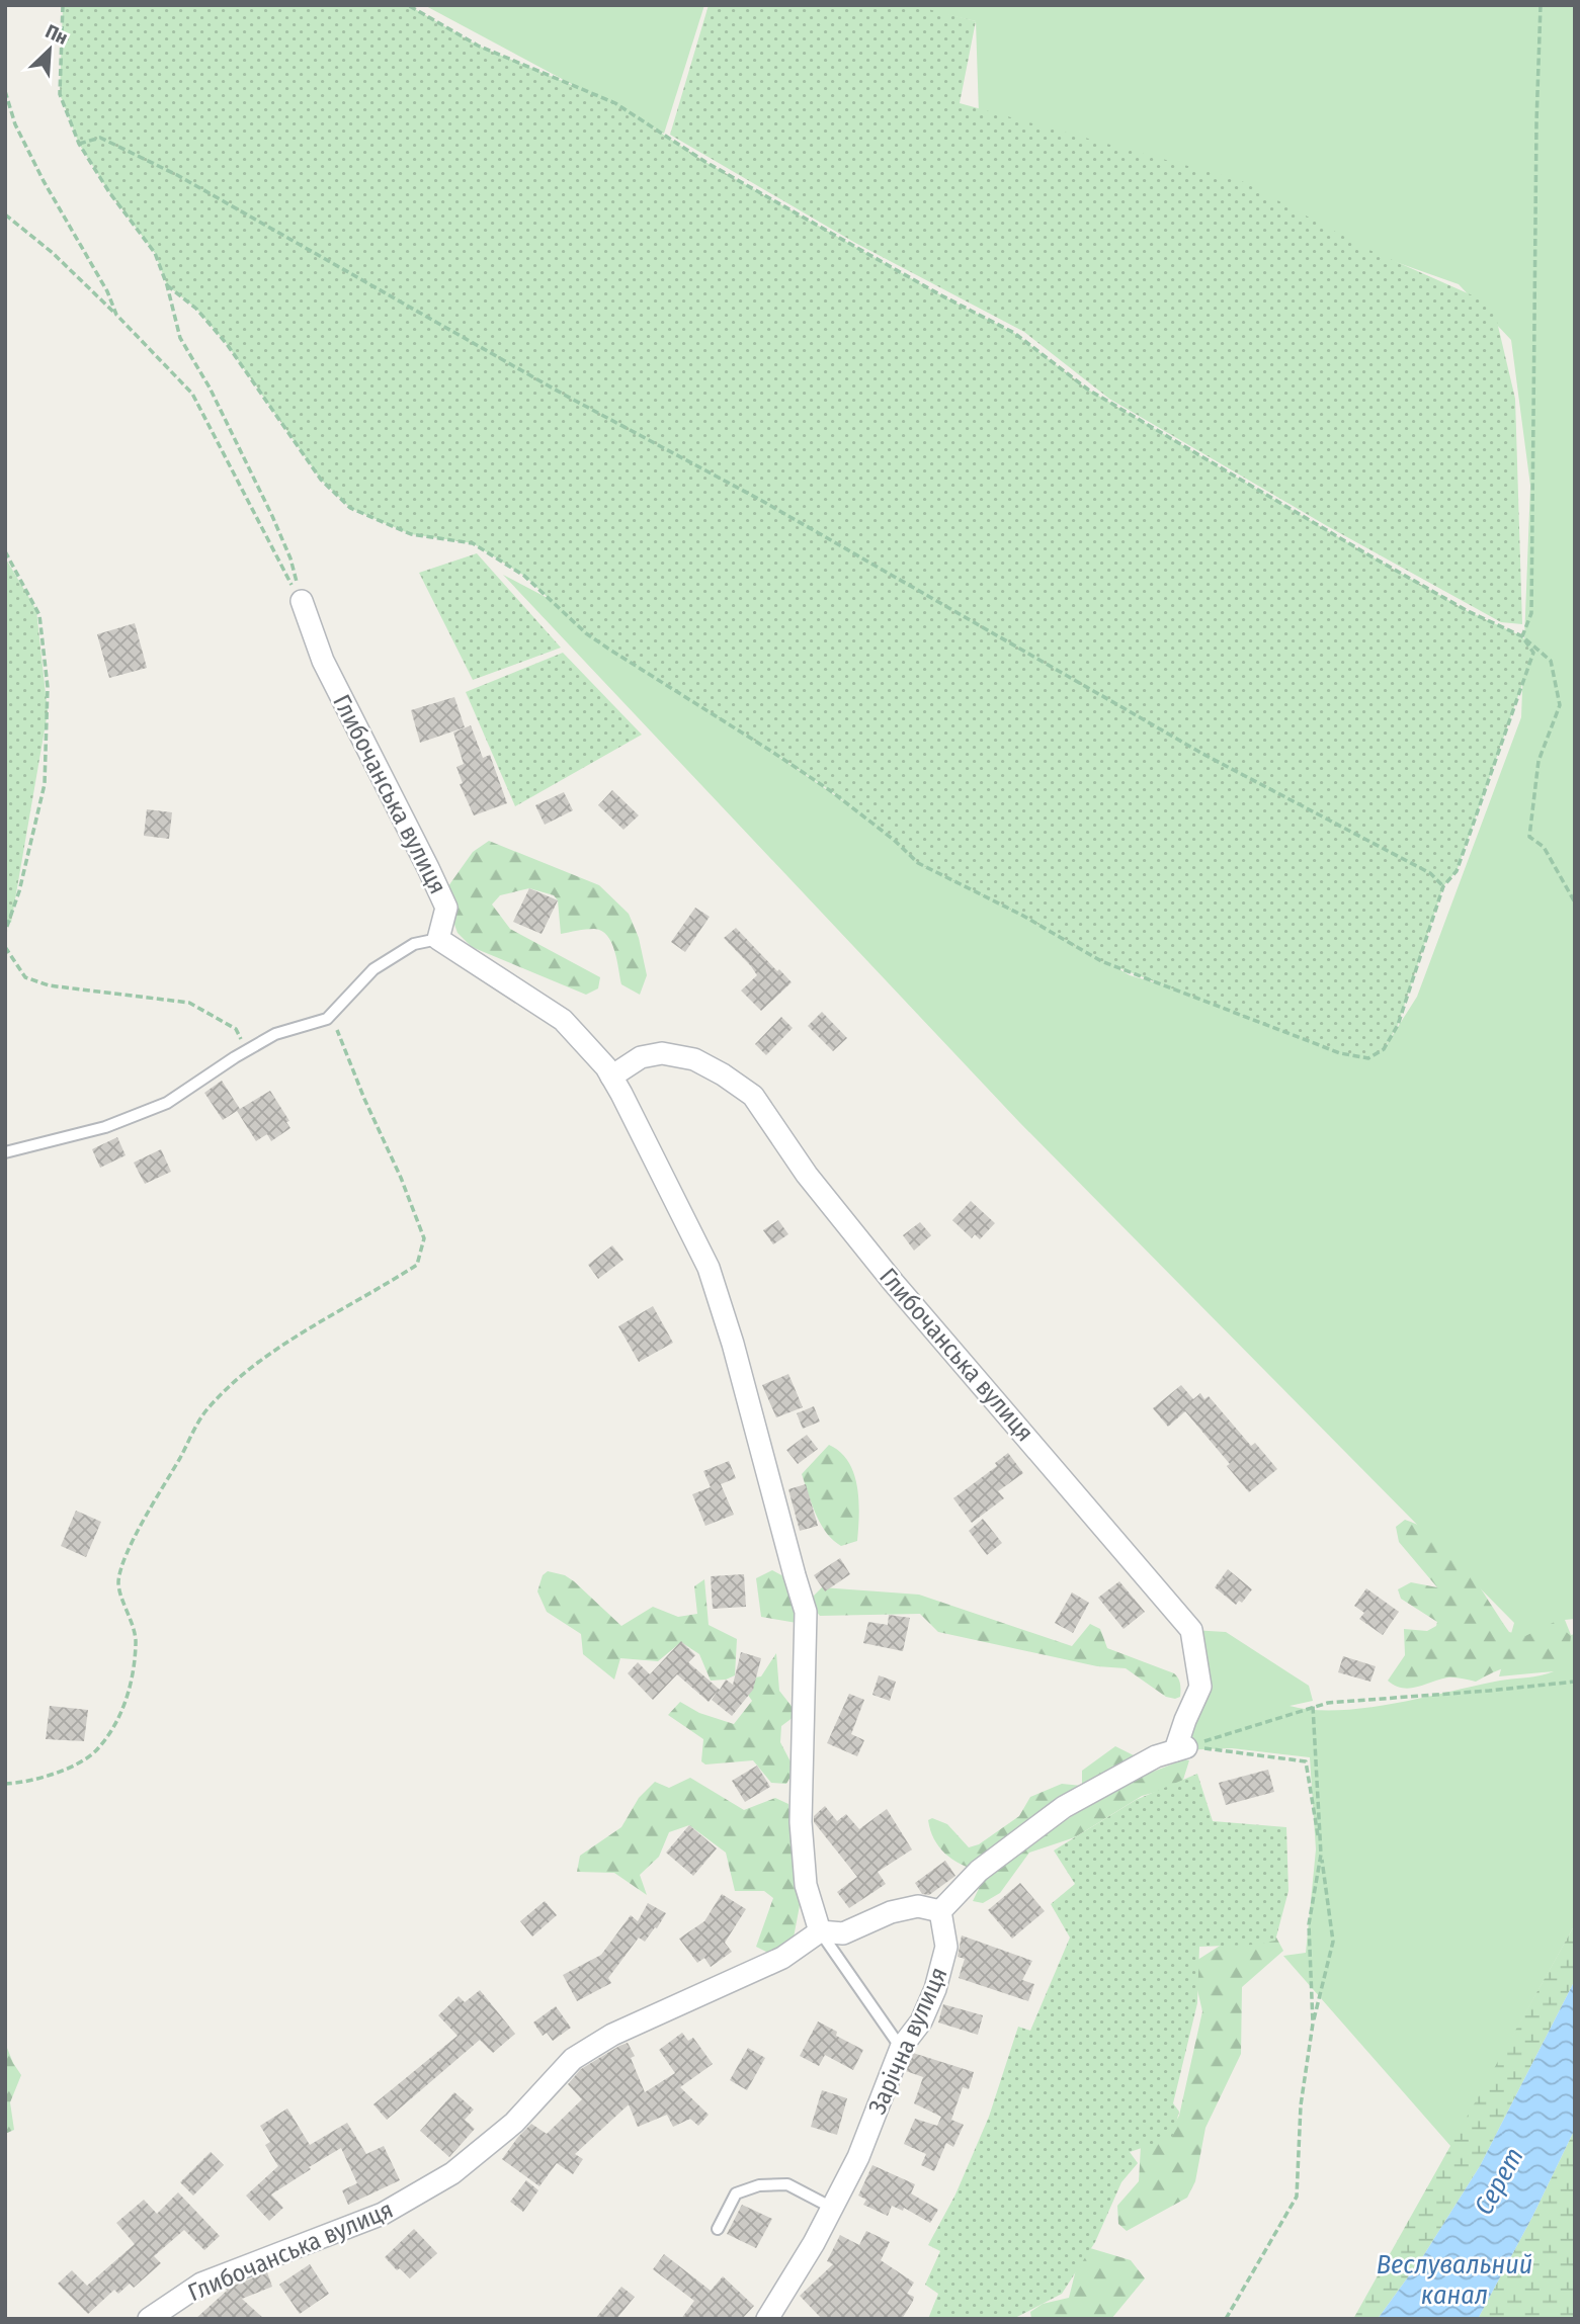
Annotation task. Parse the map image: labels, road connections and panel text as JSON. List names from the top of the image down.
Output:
{
  "streets": {
    "street": ["Глибочанська вулиця", "Зарічна вулиця"]
  },
  "crossings": [
    ["Глибочанська вулиця", "Зарічна вулиця"]
  ],
  "water": ["Серет", "Веслувальний канал"],
  "north": "top right"
}
